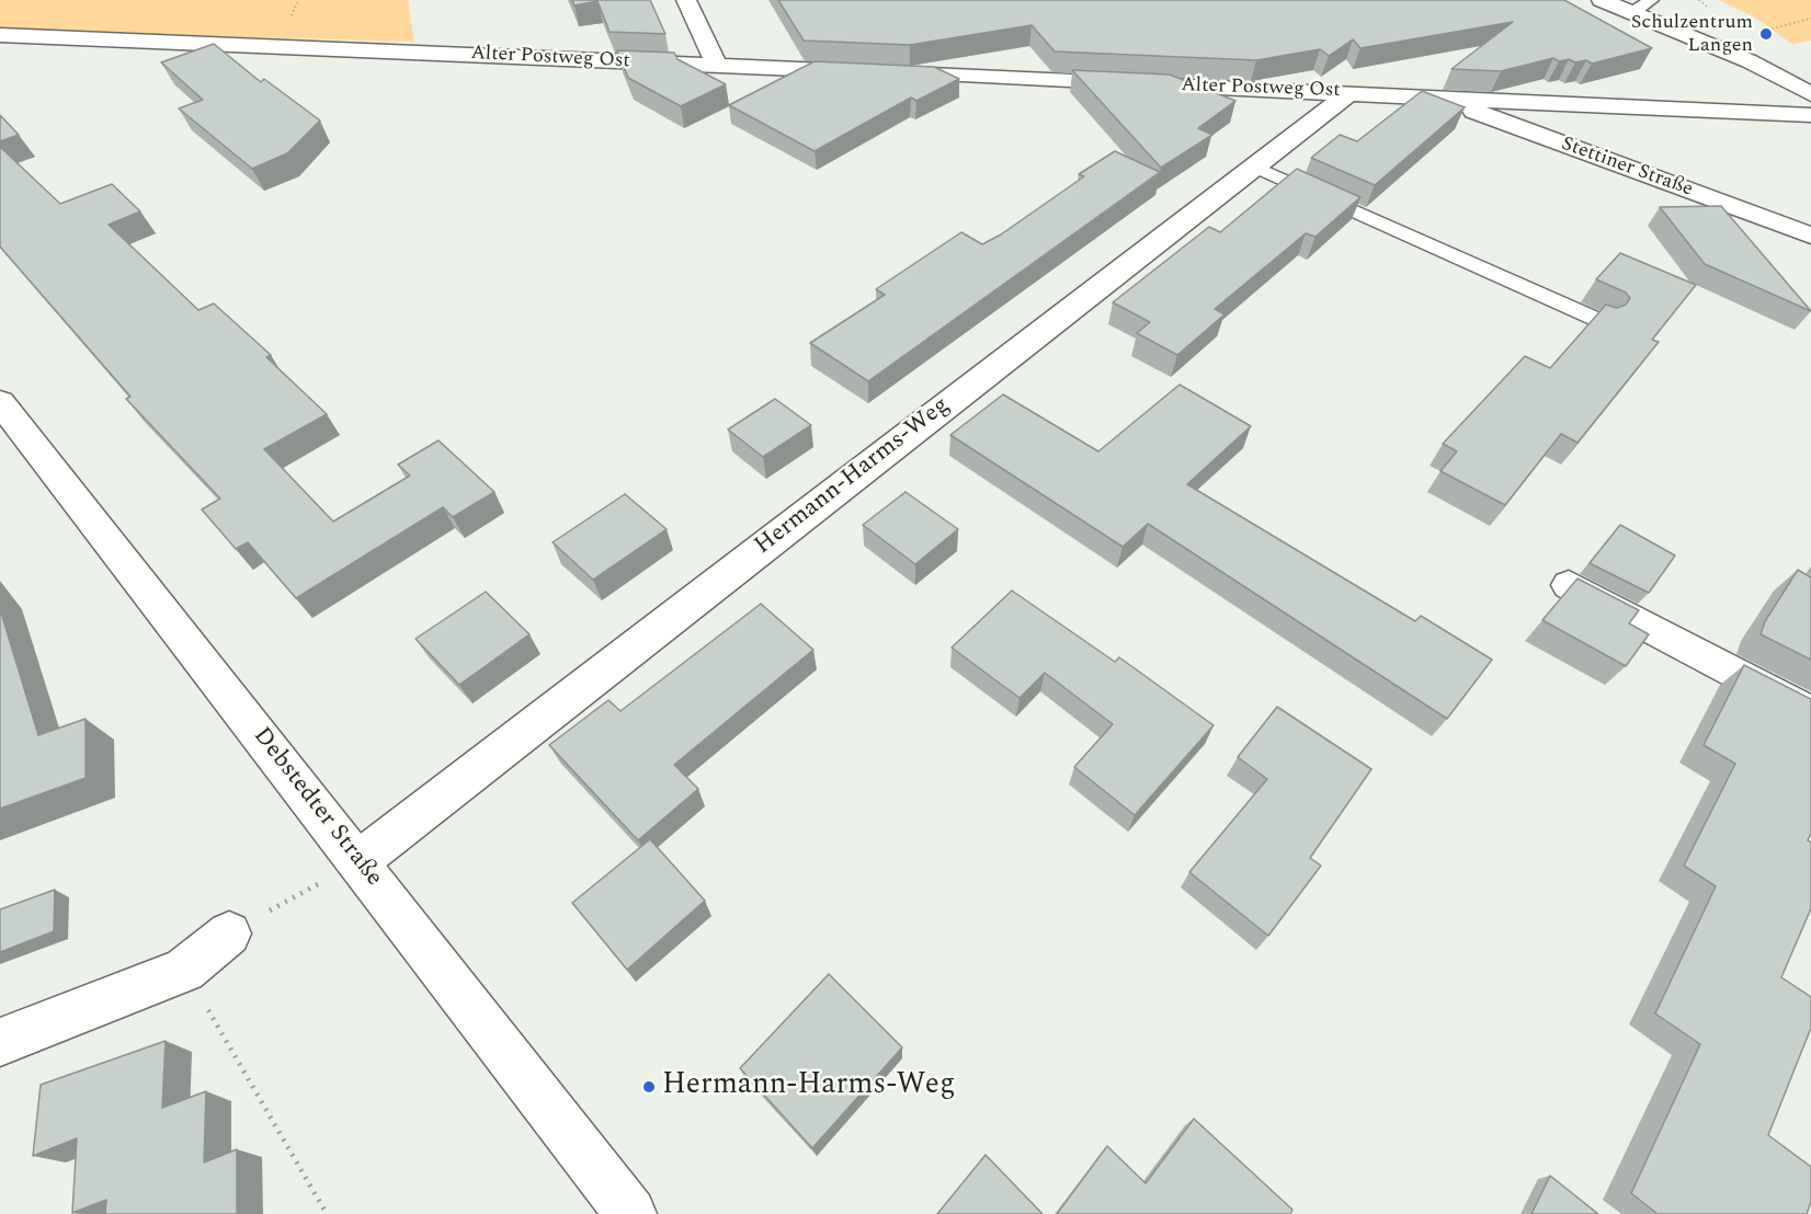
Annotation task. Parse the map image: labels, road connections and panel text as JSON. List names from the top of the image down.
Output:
{
  "streets": {
    "street": [
      "Alter Postweg Ost",
      "Stettiner Straße",
      "Hermann-Harms-Weg",
      "Debstedter Straße"
    ]
  },
  "crossings": [
    ["Alter Postweg Ost", "Stettiner Straße"],
    ["Alter Postweg Ost", "Hermann-Harms-Weg"],
    ["Hermann-Harms-Weg", "Debstedter Straße"]
  ],
  "places": ["Schulzentrum Langen", "Hermann-Harms-Weg"]
}
